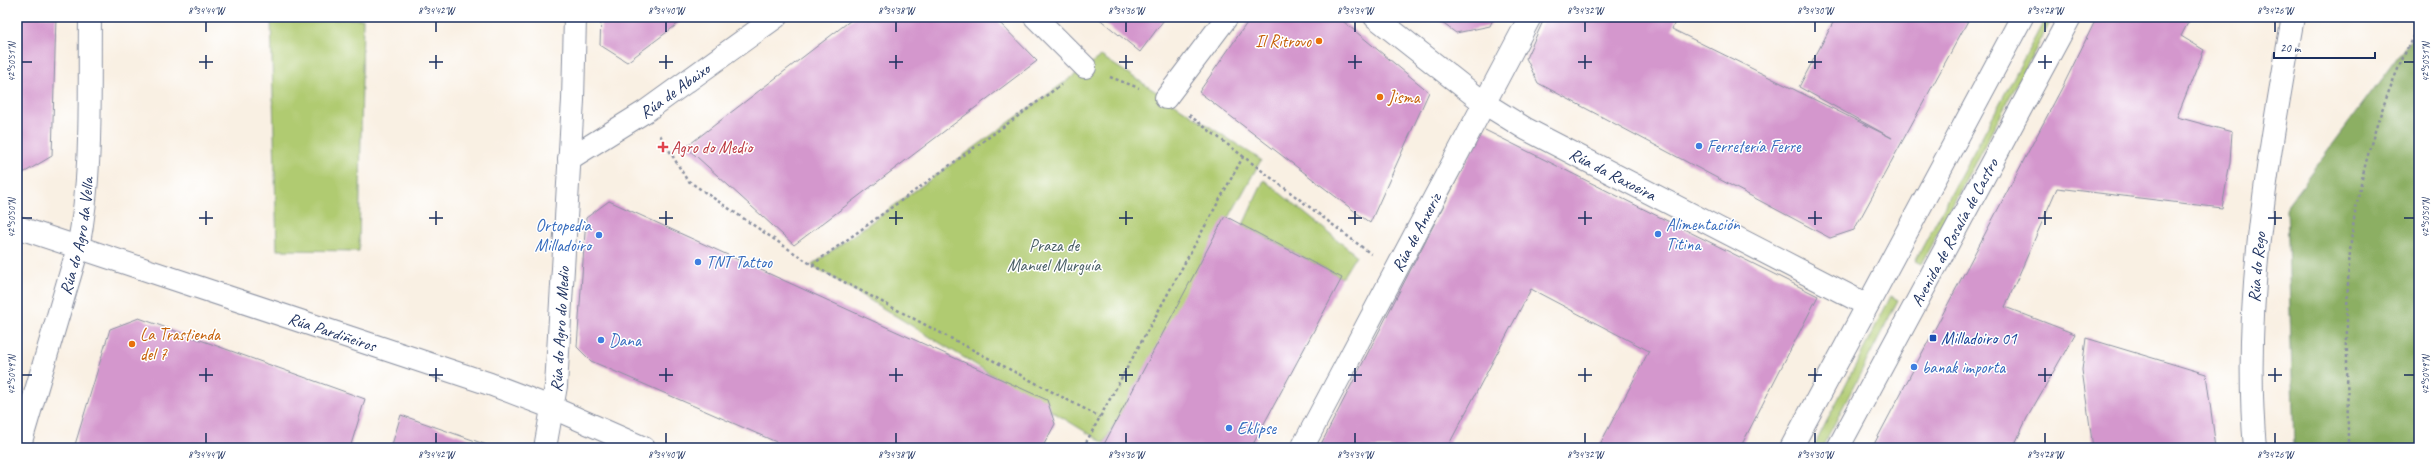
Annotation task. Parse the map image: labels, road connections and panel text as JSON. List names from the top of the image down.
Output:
{
  "streets": {
    "main road": [
      "Rúa de Abaixo",
      "Rúa da Raxoeira",
      "Rúa de Anxeriz",
      "Avenida de Rosalía de Castro",
      "Rúa do Agro da Vella",
      "Rúa do Rego",
      "Rúa do Agro do Medio",
      "Rúa Pardiñeiros"
    ]
  },
  "crossings": [
    ["Rúa de Abaixo", "Rúa do Agro do Medio"],
    ["Rúa da Raxoeira", "Rúa de Anxeriz"],
    ["Rúa do Agro da Vella", "Rúa Pardiñeiros"],
    ["Rúa do Agro do Medio", "Rúa Pardiñeiros"]
  ],
  "parks": ["Praza de Manuel Murguía"],
  "places": {
    "other": [
      "Il Ritrovo",
      "Jisma",
      "Ferretería Ferre",
      "Alimentación Titina",
      "Ortopedia Milladoiro",
      "TNT Tattoo",
      "Dana",
      "La Trastienda del 7",
      "banak importa",
      "Eklipse"
    ],
    "health": ["Agro do Medio"],
    "transit": ["Milladoiro 01"]
  },
  "scale_bar": "20 m",
  "coordinates": [
    "8°34'44\"W",
    "8°34'42\"W",
    "8°34'40\"W",
    "8°34'38\"W",
    "8°34'36\"W",
    "8°34'34\"W",
    "8°34'32\"W",
    "8°34'30\"W",
    "8°34'28\"W",
    "8°34'26\"W",
    "42°50'51\"N",
    "42°50'50\"N",
    "42°50'49\"N"
  ]
}
